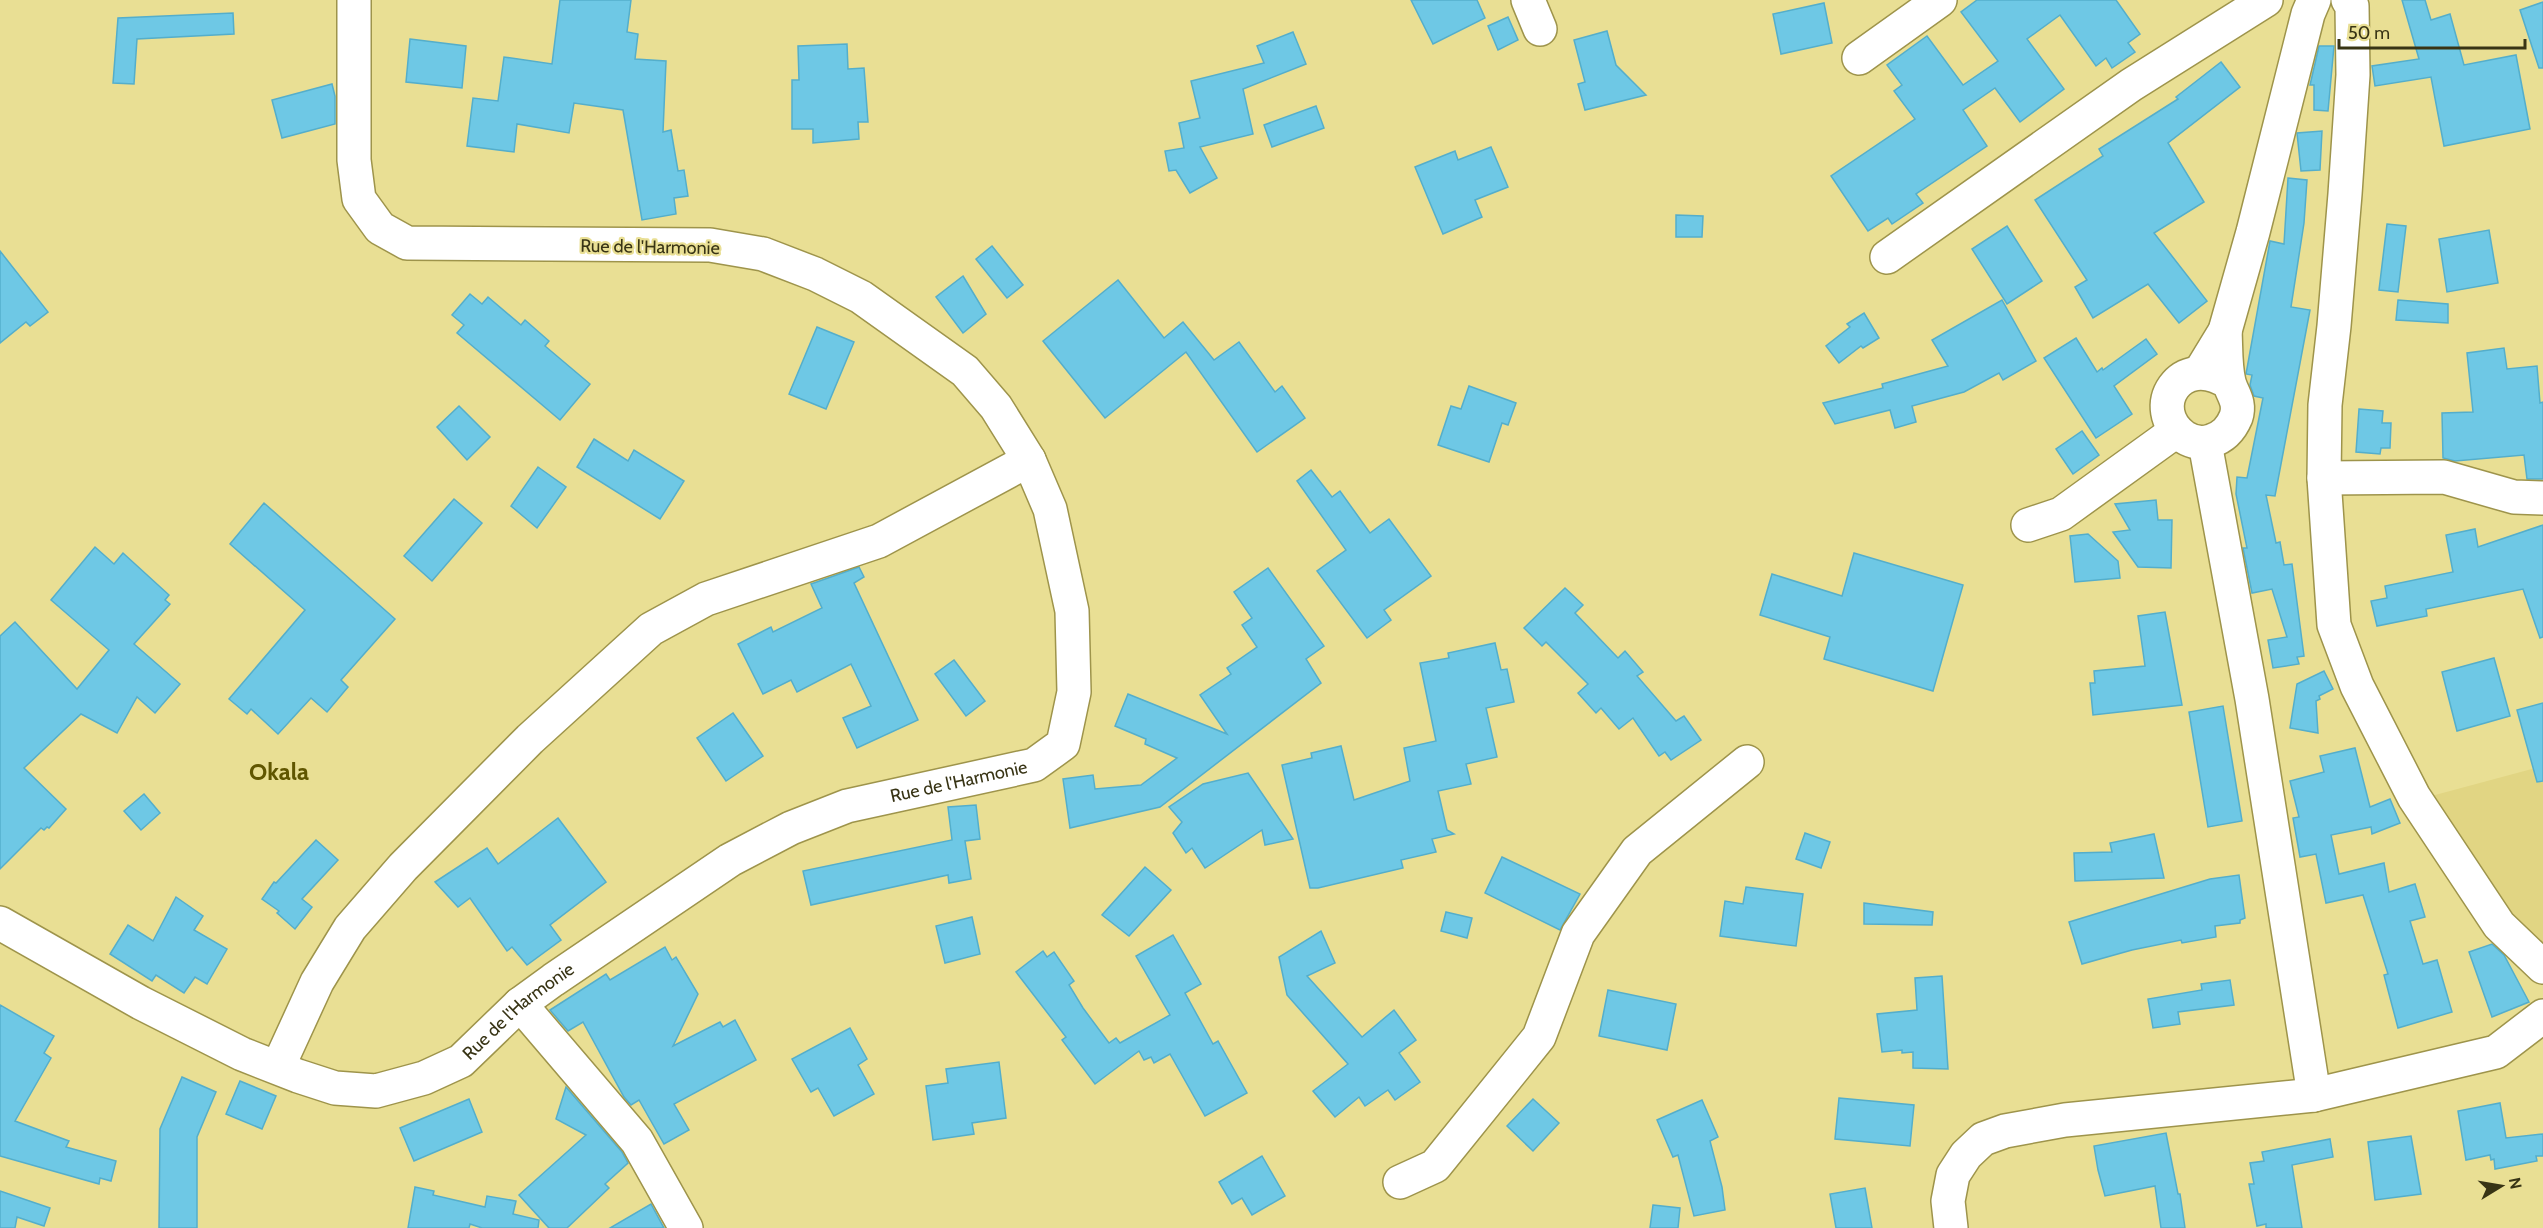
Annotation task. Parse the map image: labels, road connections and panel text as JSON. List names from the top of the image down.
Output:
{
  "streets": {
    "street": ["Rue de l'Harmonie"]
  },
  "districts": ["Okala"],
  "scale_bar": "50 m",
  "north": "right"
}
